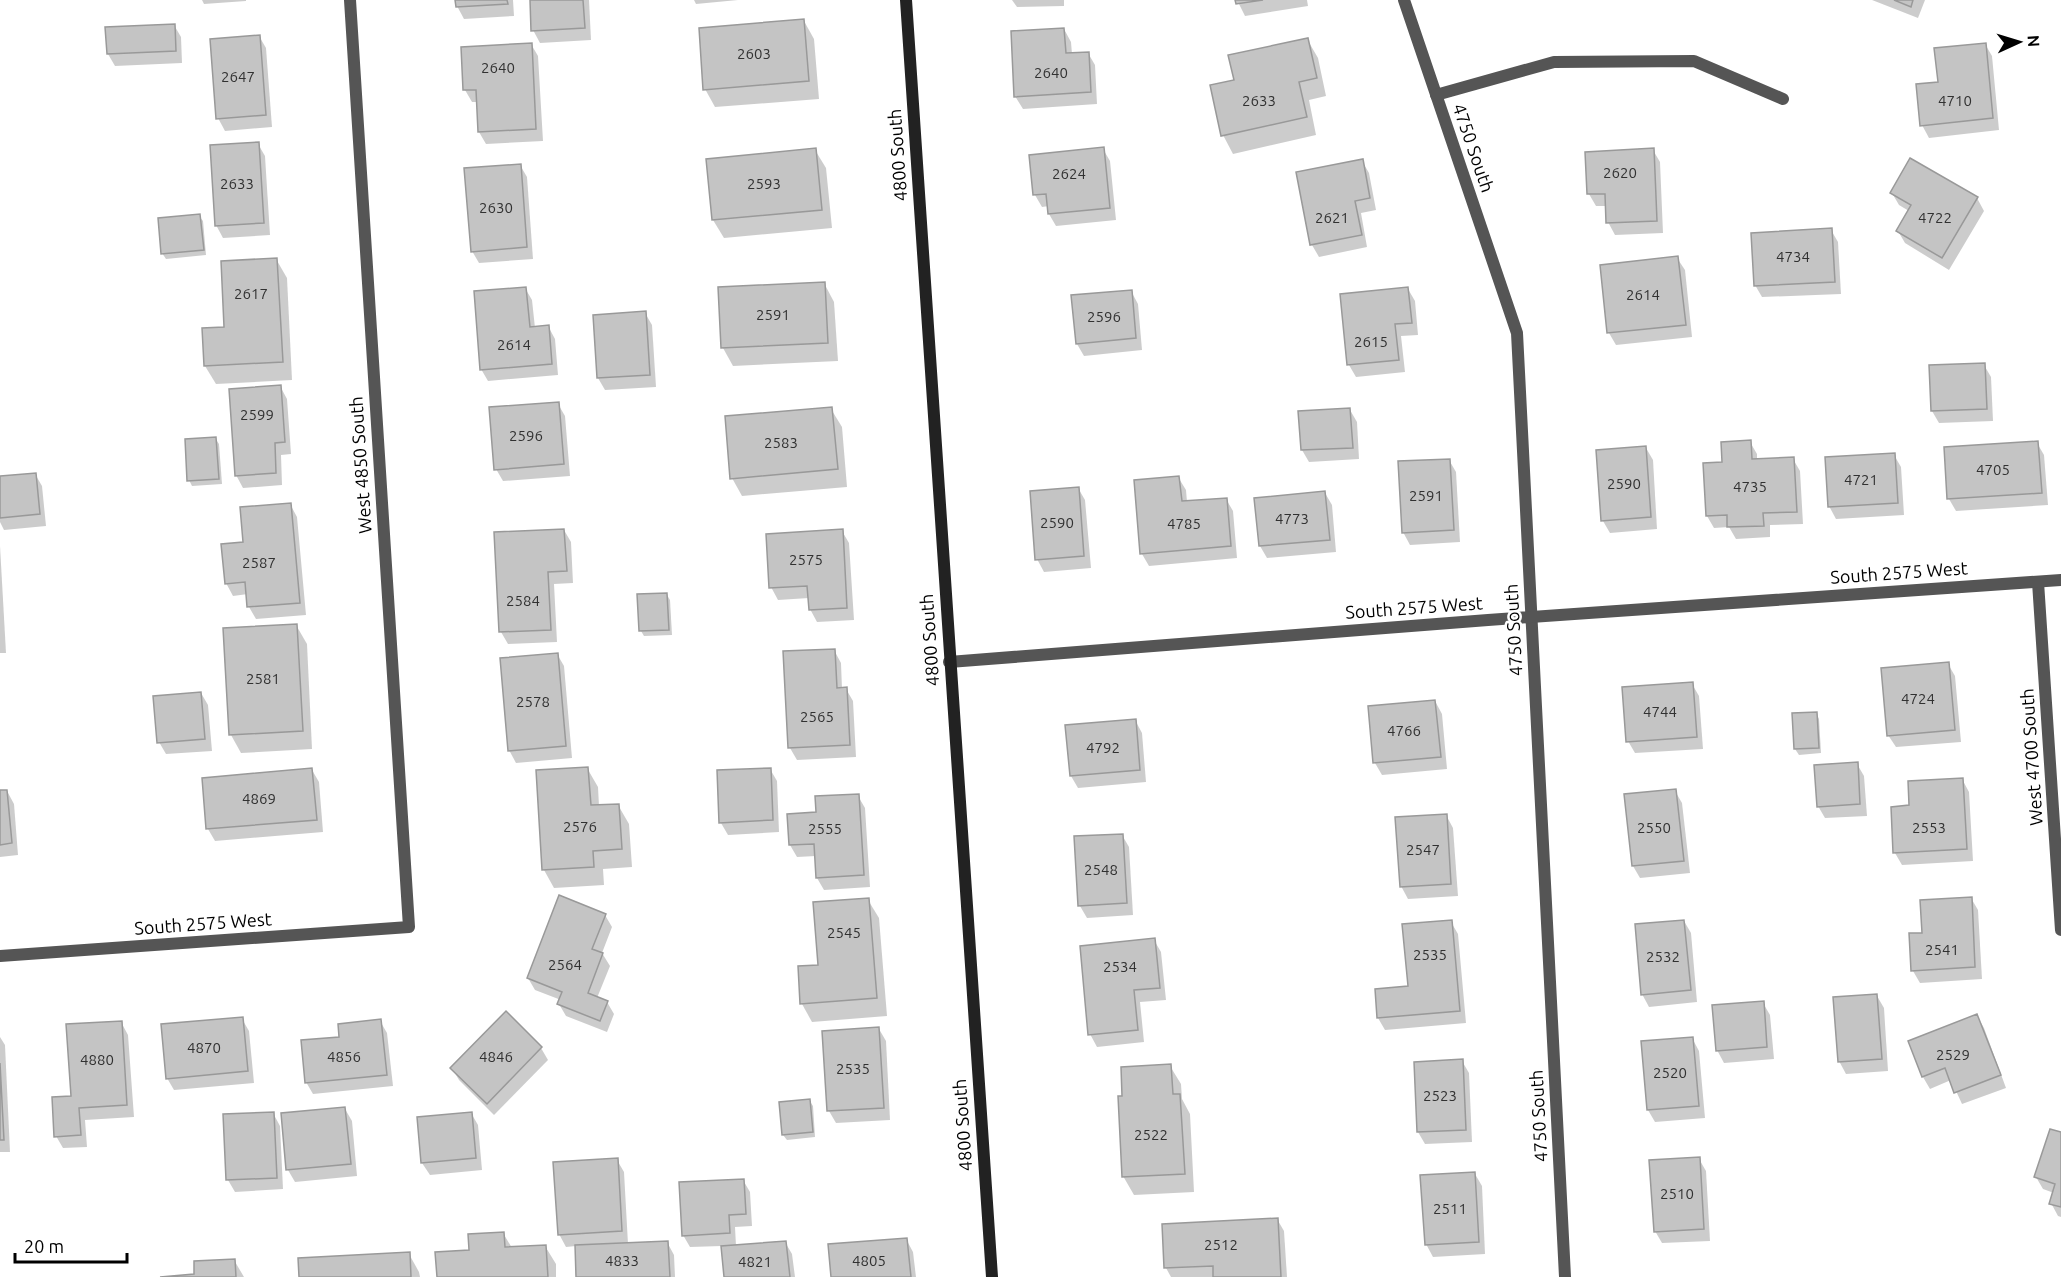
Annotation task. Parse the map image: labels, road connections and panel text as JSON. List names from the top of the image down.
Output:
{
  "streets": {
    "main road": ["4800 South"],
    "street": [
      "4750 South",
      "West 4850 South",
      "South 2575 West",
      "West 4700 South"
    ]
  },
  "crossings": [
    ["4750 South", "South 2575 West"],
    ["4800 South", "South 2575 West"],
    ["West 4850 South", "South 2575 West"],
    ["South 2575 West", "West 4700 South"]
  ],
  "house_numbers": [
    "2603",
    "2640",
    "2640",
    "2647",
    "2633",
    "4710",
    "2620",
    "2624",
    "2633",
    "2593",
    "2630",
    "2621",
    "4722",
    "4734",
    "2617",
    "2614",
    "2591",
    "2596",
    "2615",
    "2614",
    "2599",
    "2596",
    "2583",
    "4705",
    "4721",
    "2590",
    "4735",
    "2591",
    "4773",
    "2590",
    "4785",
    "2575",
    "2587",
    "2584",
    "2581",
    "4724",
    "2578",
    "4744",
    "2565",
    "4766",
    "4792",
    "4869",
    "2576",
    "2550",
    "2553",
    "2555",
    "2547",
    "2548",
    "2545",
    "2541",
    "2535",
    "2532",
    "2564",
    "2534",
    "4870",
    "2529",
    "4856",
    "4846",
    "4880",
    "2535",
    "2520",
    "2523",
    "2522",
    "2510",
    "2511",
    "2512",
    "4833",
    "4805",
    "4821"
  ],
  "scale_bar": "20 m",
  "north": "right"
}
